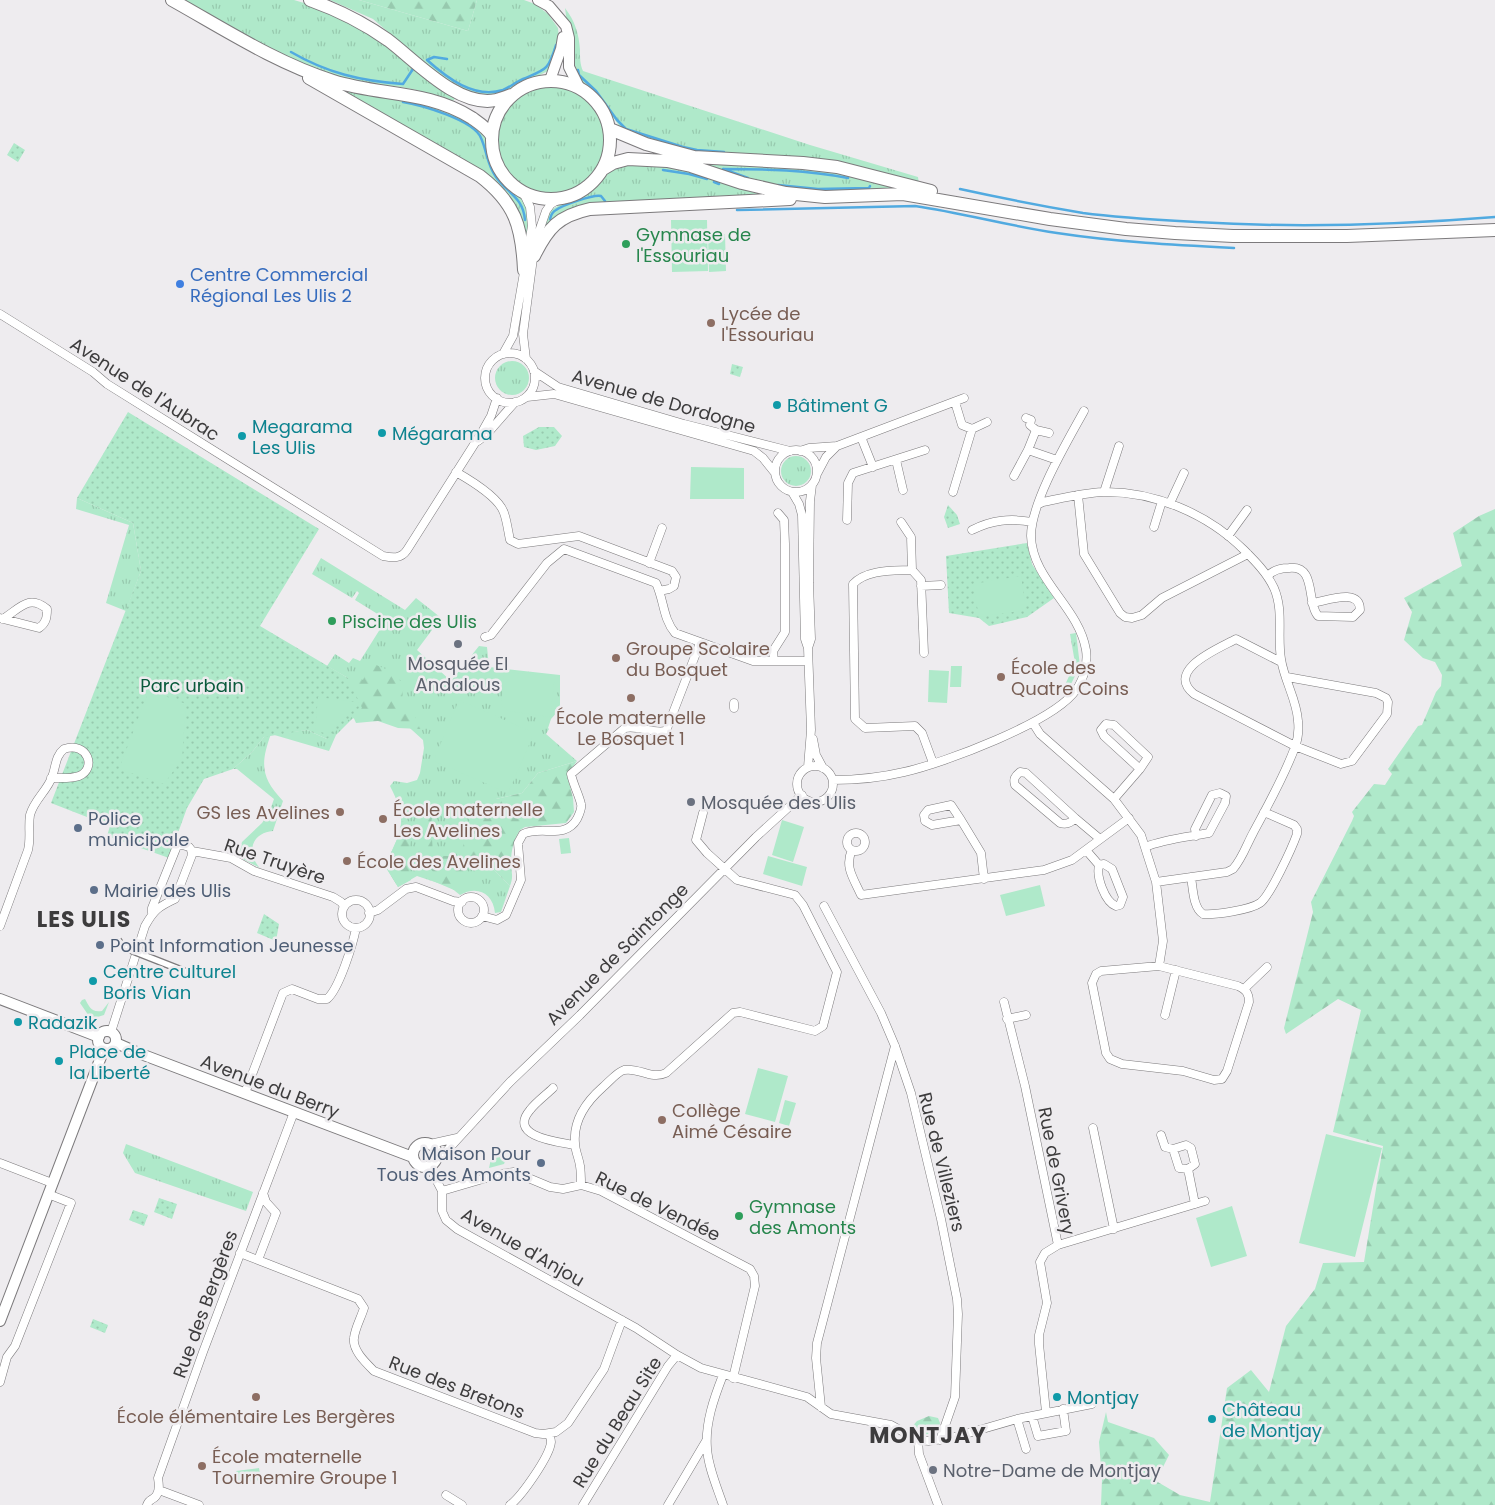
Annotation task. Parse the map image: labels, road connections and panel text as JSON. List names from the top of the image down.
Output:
{
  "streets": {
    "street": [
      "Avenue de l'Aubrac",
      "Avenue de Dordogne",
      "Rue Truyère",
      "Avenue de Saintonge",
      "Avenue du Berry",
      "Rue de Villeziers",
      "Rue de Grivery",
      "Rue de Vendée",
      "Avenue d'Anjou",
      "Rue des Bergères",
      "Rue des Bretons",
      "Rue du Beau Site"
    ]
  },
  "crossings": [
    ["Avenue de Saintonge", "Avenue du Berry"],
    ["Avenue de Saintonge", "Avenue d'Anjou"],
    ["Avenue du Berry", "Avenue d'Anjou"],
    ["Avenue du Berry", "Rue des Bergères"],
    ["Rue de Vendée", "Avenue d'Anjou"],
    ["Avenue d'Anjou", "Rue du Beau Site"]
  ],
  "districts": ["LES ULIS", "MONTJAY"],
  "parks": ["Parc urbain"],
  "places": [
    "Gymnase de l'Essouriau",
    "Centre Commercial Régional Les Ulis 2",
    "Lycée de l'Essouriau",
    "Bâtiment G",
    "Mégarama",
    "Megarama Les Ulis",
    "Piscine des Ulis",
    "Mosquée El Andalous",
    "Groupe Scolaire du Bosquet",
    "École des Quatre Coins",
    "École maternelle Le Bosquet 1",
    "Mosquée des Ulis",
    "GS les Avelines",
    "École maternelle Les Avelines",
    "Police municipale",
    "École des Avelines",
    "Mairie des Ulis",
    "Point Information Jeunesse",
    "Centre culturel Boris Vian",
    "Radazik",
    "Place de la Liberté",
    "Collège Aimé Césaire",
    "Maison Pour Tous des Amonts",
    "Gymnase des Amonts",
    "École élémentaire Les Bergères",
    "Montjay",
    "Château de Montjay",
    "École maternelle Tournemire Groupe 1",
    "Notre-Dame de Montjay"
  ]
}
